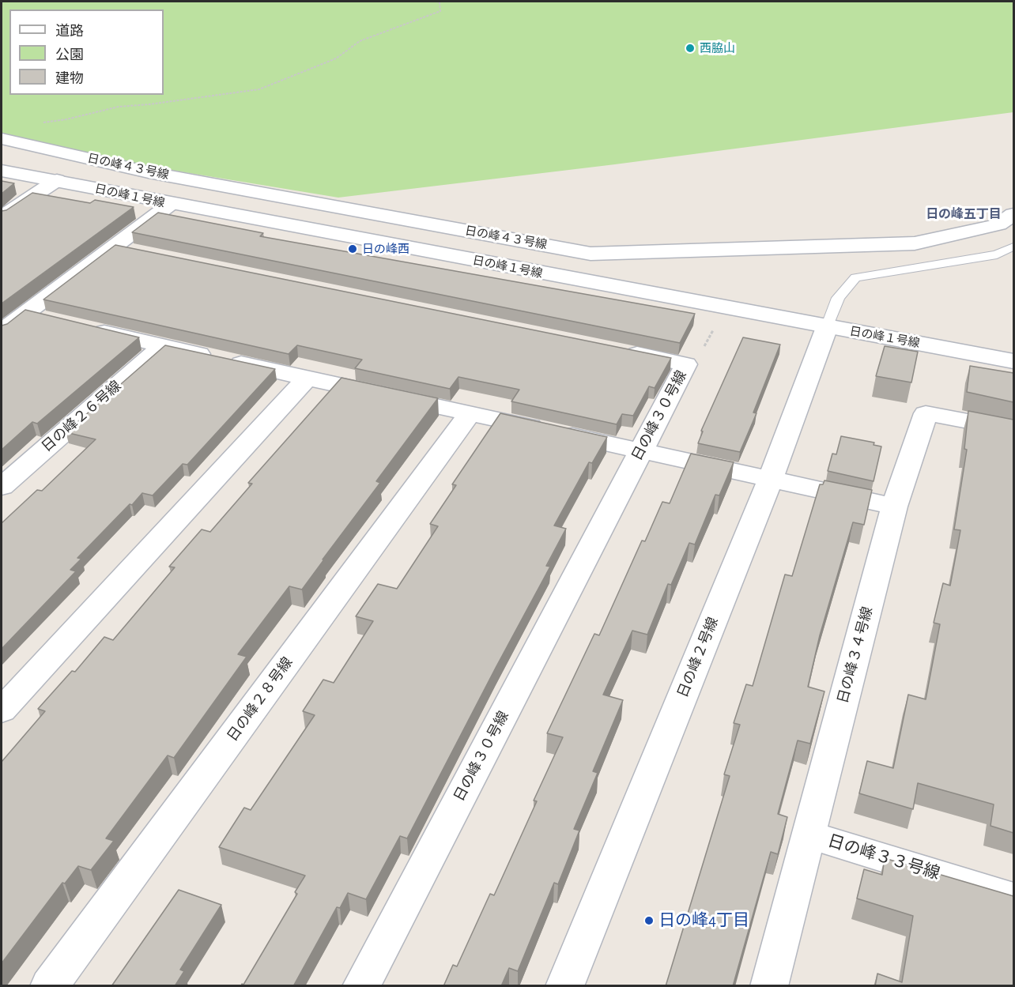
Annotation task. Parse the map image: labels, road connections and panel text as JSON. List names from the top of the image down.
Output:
{
  "streets": {
    "street": [
      "日の峰４３号線",
      "日の峰１号線",
      "日の峰３０号線",
      "日の峰２６号線",
      "日の峰３４号線",
      "日の峰２号線",
      "日の峰２８号線",
      "日の峰３３号線"
    ]
  },
  "crossings": [
    ["日の峰１号線", "日の峰２号線"],
    ["日の峰３４号線", "日の峰３３号線"]
  ],
  "districts": ["日の峰五丁目"],
  "places": ["西脇山", "日の峰西", "日の峰4丁目"],
  "legend": ["道路", "公園", "建物"]
}
